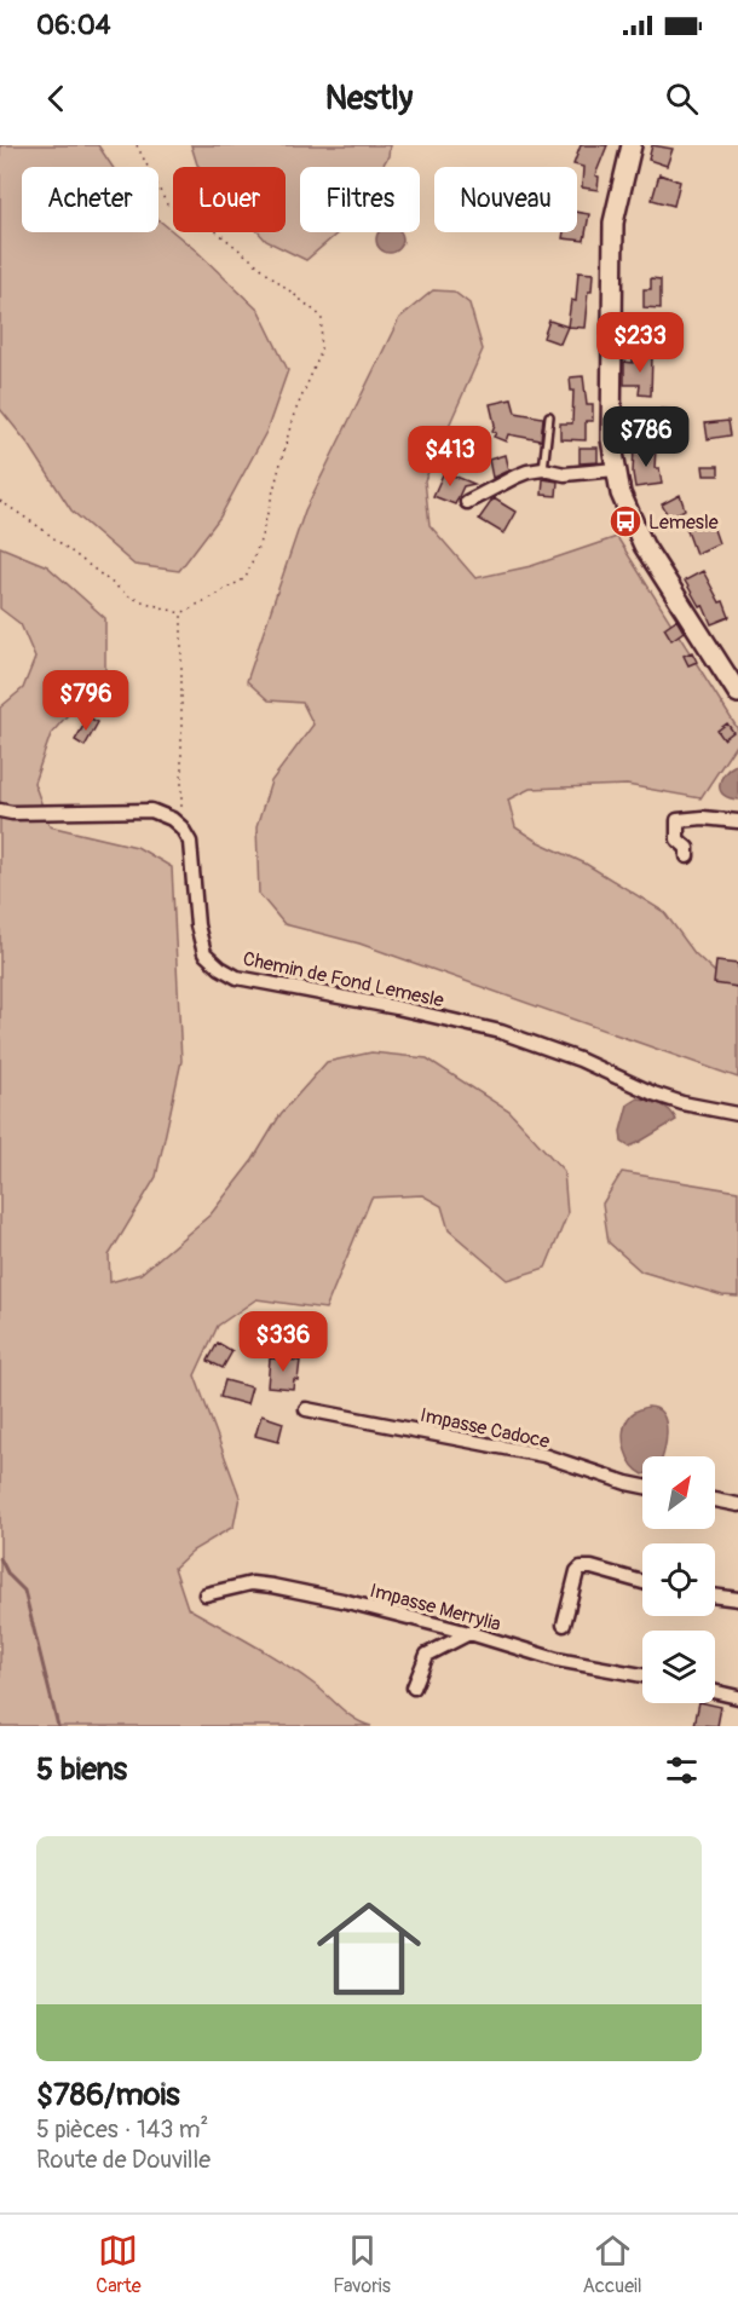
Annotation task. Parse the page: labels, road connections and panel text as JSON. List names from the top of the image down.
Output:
{
  "streets": {
    "street": ["Chemin de Fond Lemesle", "Impasse Cadoce", "Impasse Merrylia"]
  },
  "places": {
    "bus stop": ["Lemesle"]
  },
  "north": "top right",
  "page": {
    "status": "06:04",
    "header": "Nestly",
    "chip": [
      "Acheter",
      "Louer",
      "Filtres",
      "Nouveau"
    ],
    "price": [
      "$233",
      "$786",
      "$413",
      "$796",
      "$336"
    ],
    "heading": "5 biens",
    "list": [
      {
        "name": "$786/mois",
        "note": "5 pièces · 143 m² · Route de Douville"
      }
    ],
    "tabs": ["Carte", "Favoris", "Accueil"]
  }
}
